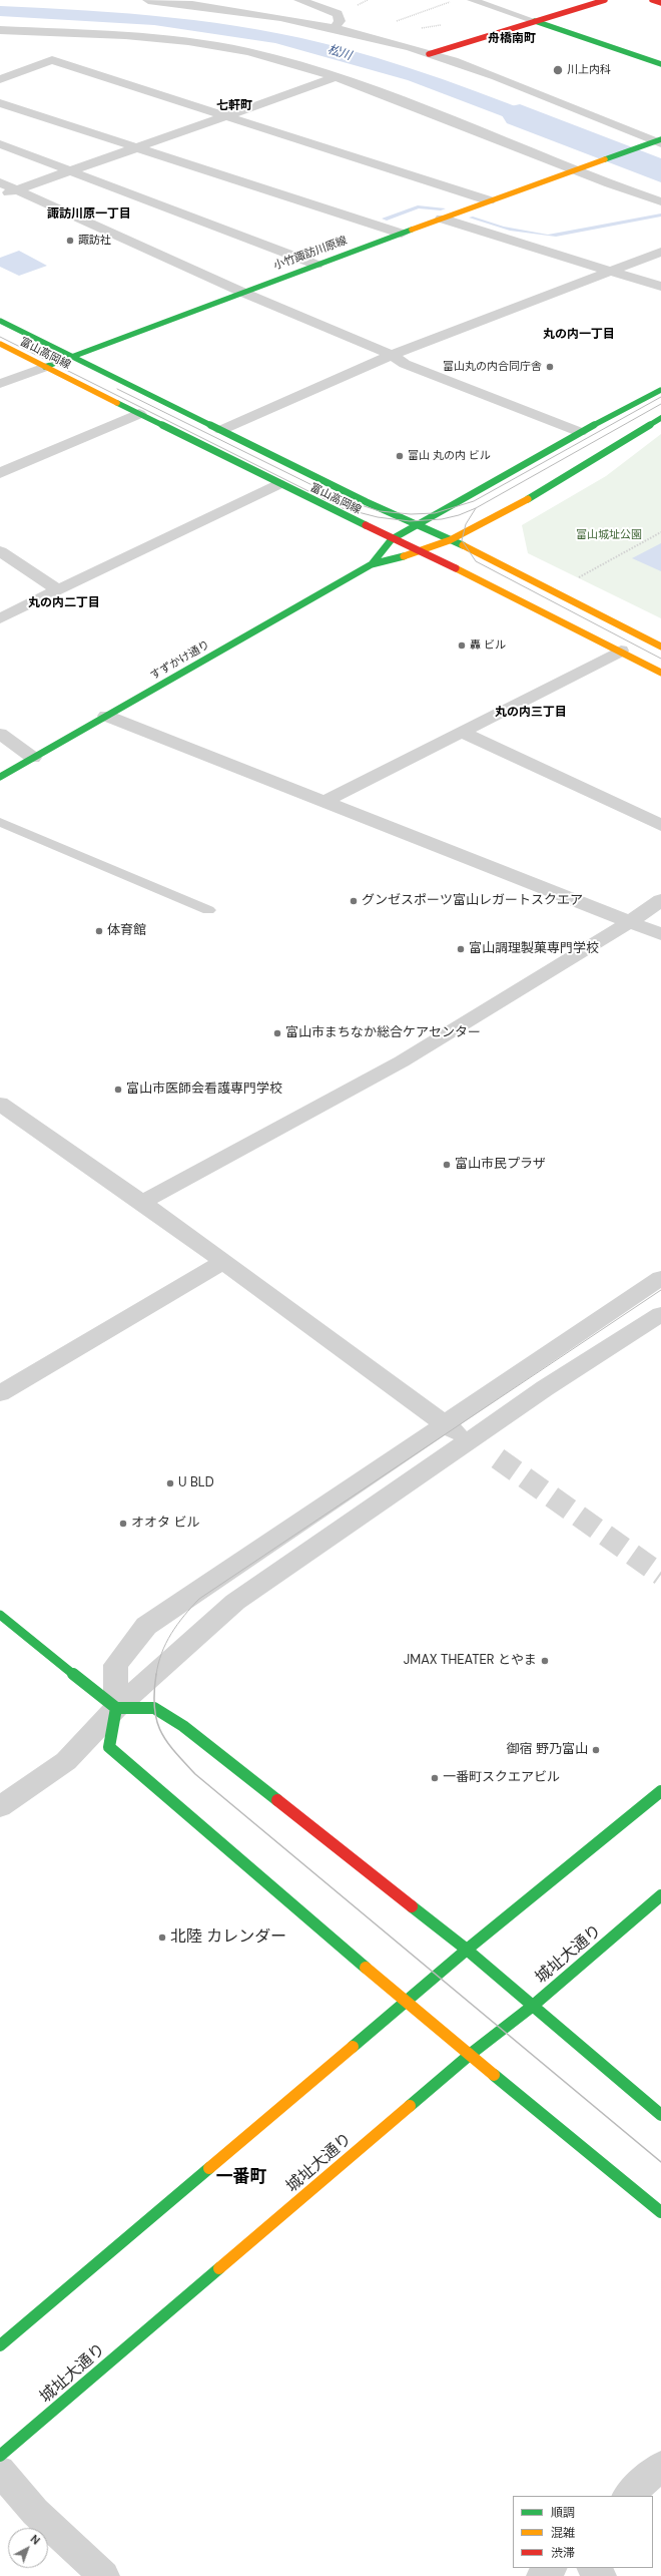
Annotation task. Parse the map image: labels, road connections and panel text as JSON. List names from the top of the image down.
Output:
{
  "streets": {
    "main road": [
      "小竹諏訪川原線",
      "富山高岡線",
      "すずかけ通り",
      "城址大通り"
    ]
  },
  "crossings": [
    ["小竹諏訪川原線", "富山高岡線"]
  ],
  "districts": [
    "舟橋南町",
    "七軒町",
    "諏訪川原一丁目",
    "丸の内一丁目",
    "丸の内二丁目",
    "丸の内三丁目",
    "一番町"
  ],
  "water": ["松川"],
  "parks": ["富山城址公園"],
  "places": [
    "川上内科",
    "諏訪社",
    "富山丸の内合同庁舎",
    "富山 丸の内 ビル",
    "轟 ビル",
    "グンゼスポーツ富山レガートスクエア",
    "体育館",
    "富山調理製菓専門学校",
    "富山市まちなか総合ケアセンター",
    "富山市医師会看護専門学校",
    "富山市民プラザ",
    "U BLD",
    "オオタ ビル",
    "JMAX THEATER とやま",
    "御宿 野乃富山",
    "一番町スクエアビル",
    "北陸 カレンダー"
  ],
  "legend": ["順調", "混雑", "渋滞"],
  "north": "top right"
}
